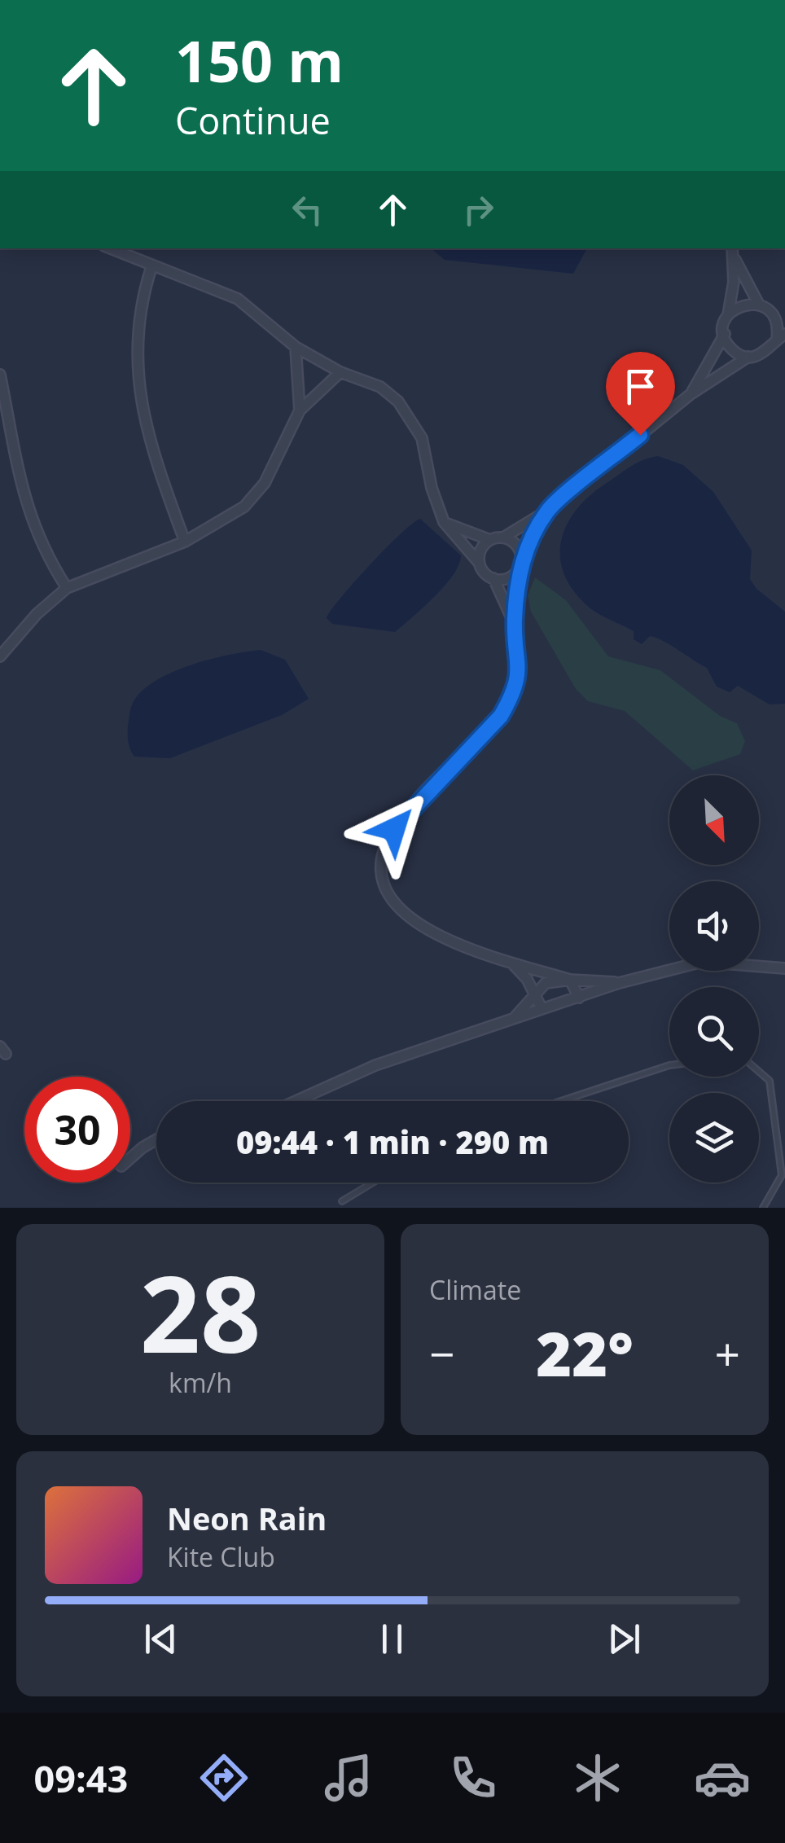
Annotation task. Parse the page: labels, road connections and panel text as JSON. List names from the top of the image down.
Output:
{
  "north": "bottom right",
  "page": {
    "turn": ["150 m", "Continue"],
    "limit": "30",
    "trip": "09:44 · 1 min · 290 m",
    "tile": [
      ["28", "km/h"],
      "Climate"
    ],
    "heat": ["−", "22°", "+"],
    "song": ["Neon Rain", "Kite Club"],
    "tabs": "09:43"
  }
}
